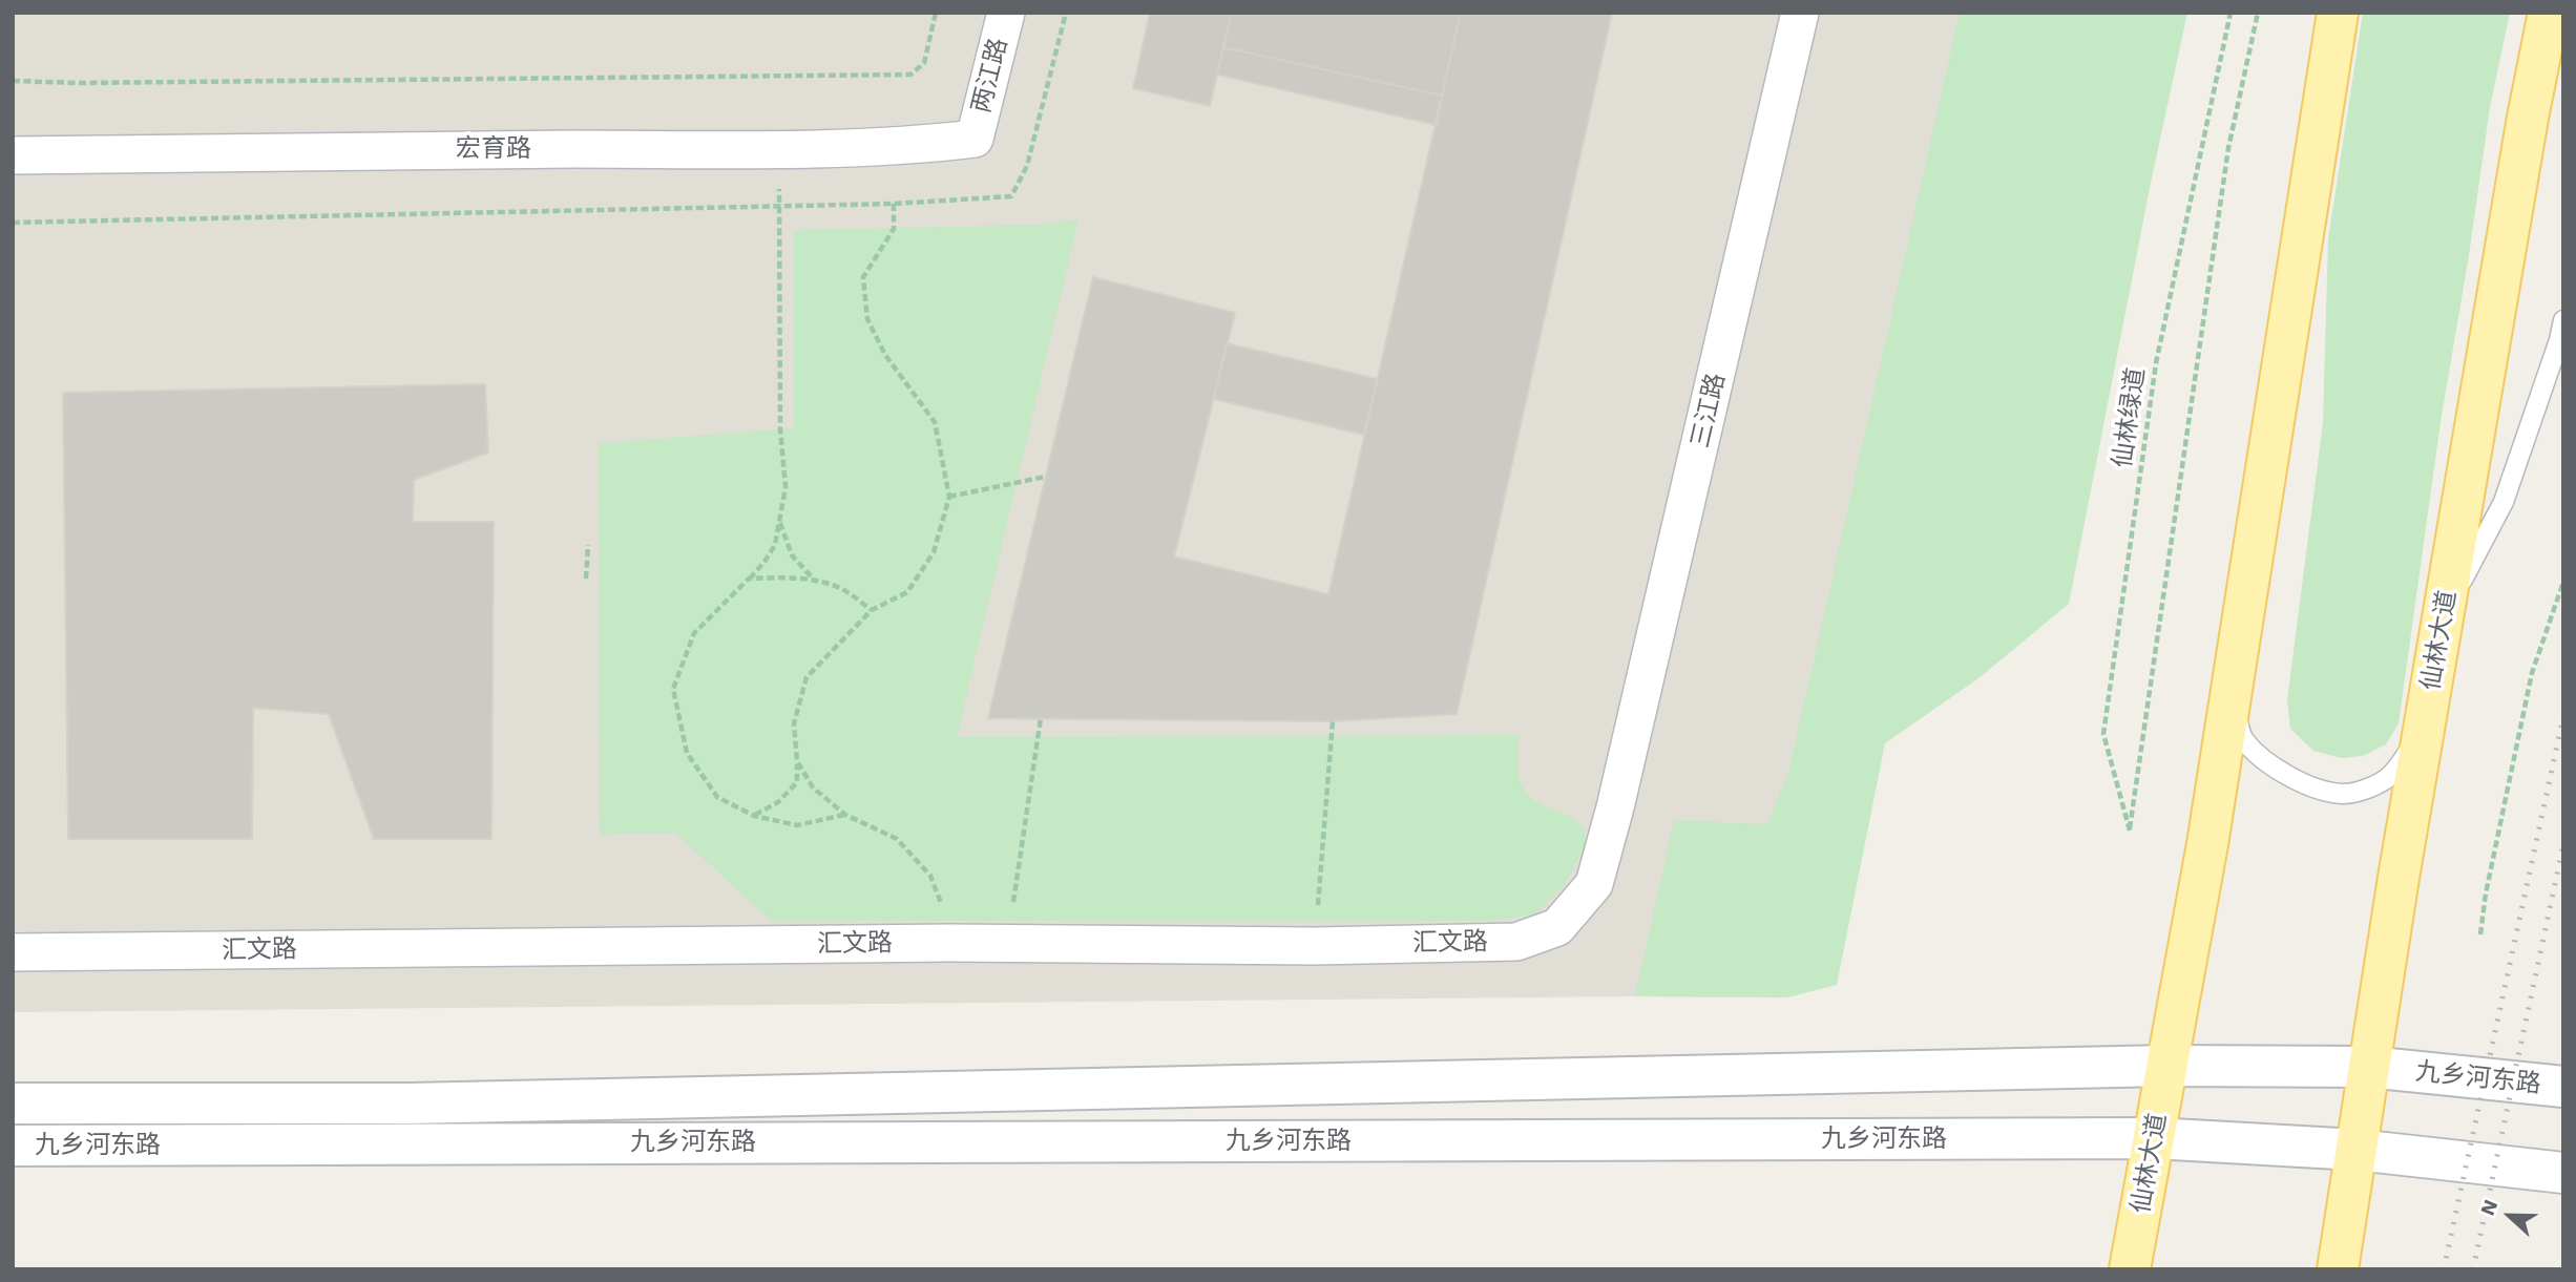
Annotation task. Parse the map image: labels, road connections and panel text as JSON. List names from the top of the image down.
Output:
{
  "streets": {
    "main road": ["仙林大道", "九乡河东路"],
    "street": [
      "两江路",
      "宏育路",
      "三江路",
      "汇文路"
    ],
    "path": ["仙林绿道"]
  },
  "crossings": [
    ["两江路", "宏育路"],
    ["三江路", "汇文路"],
    ["仙林大道", "九乡河东路"]
  ],
  "north": "left"
}
